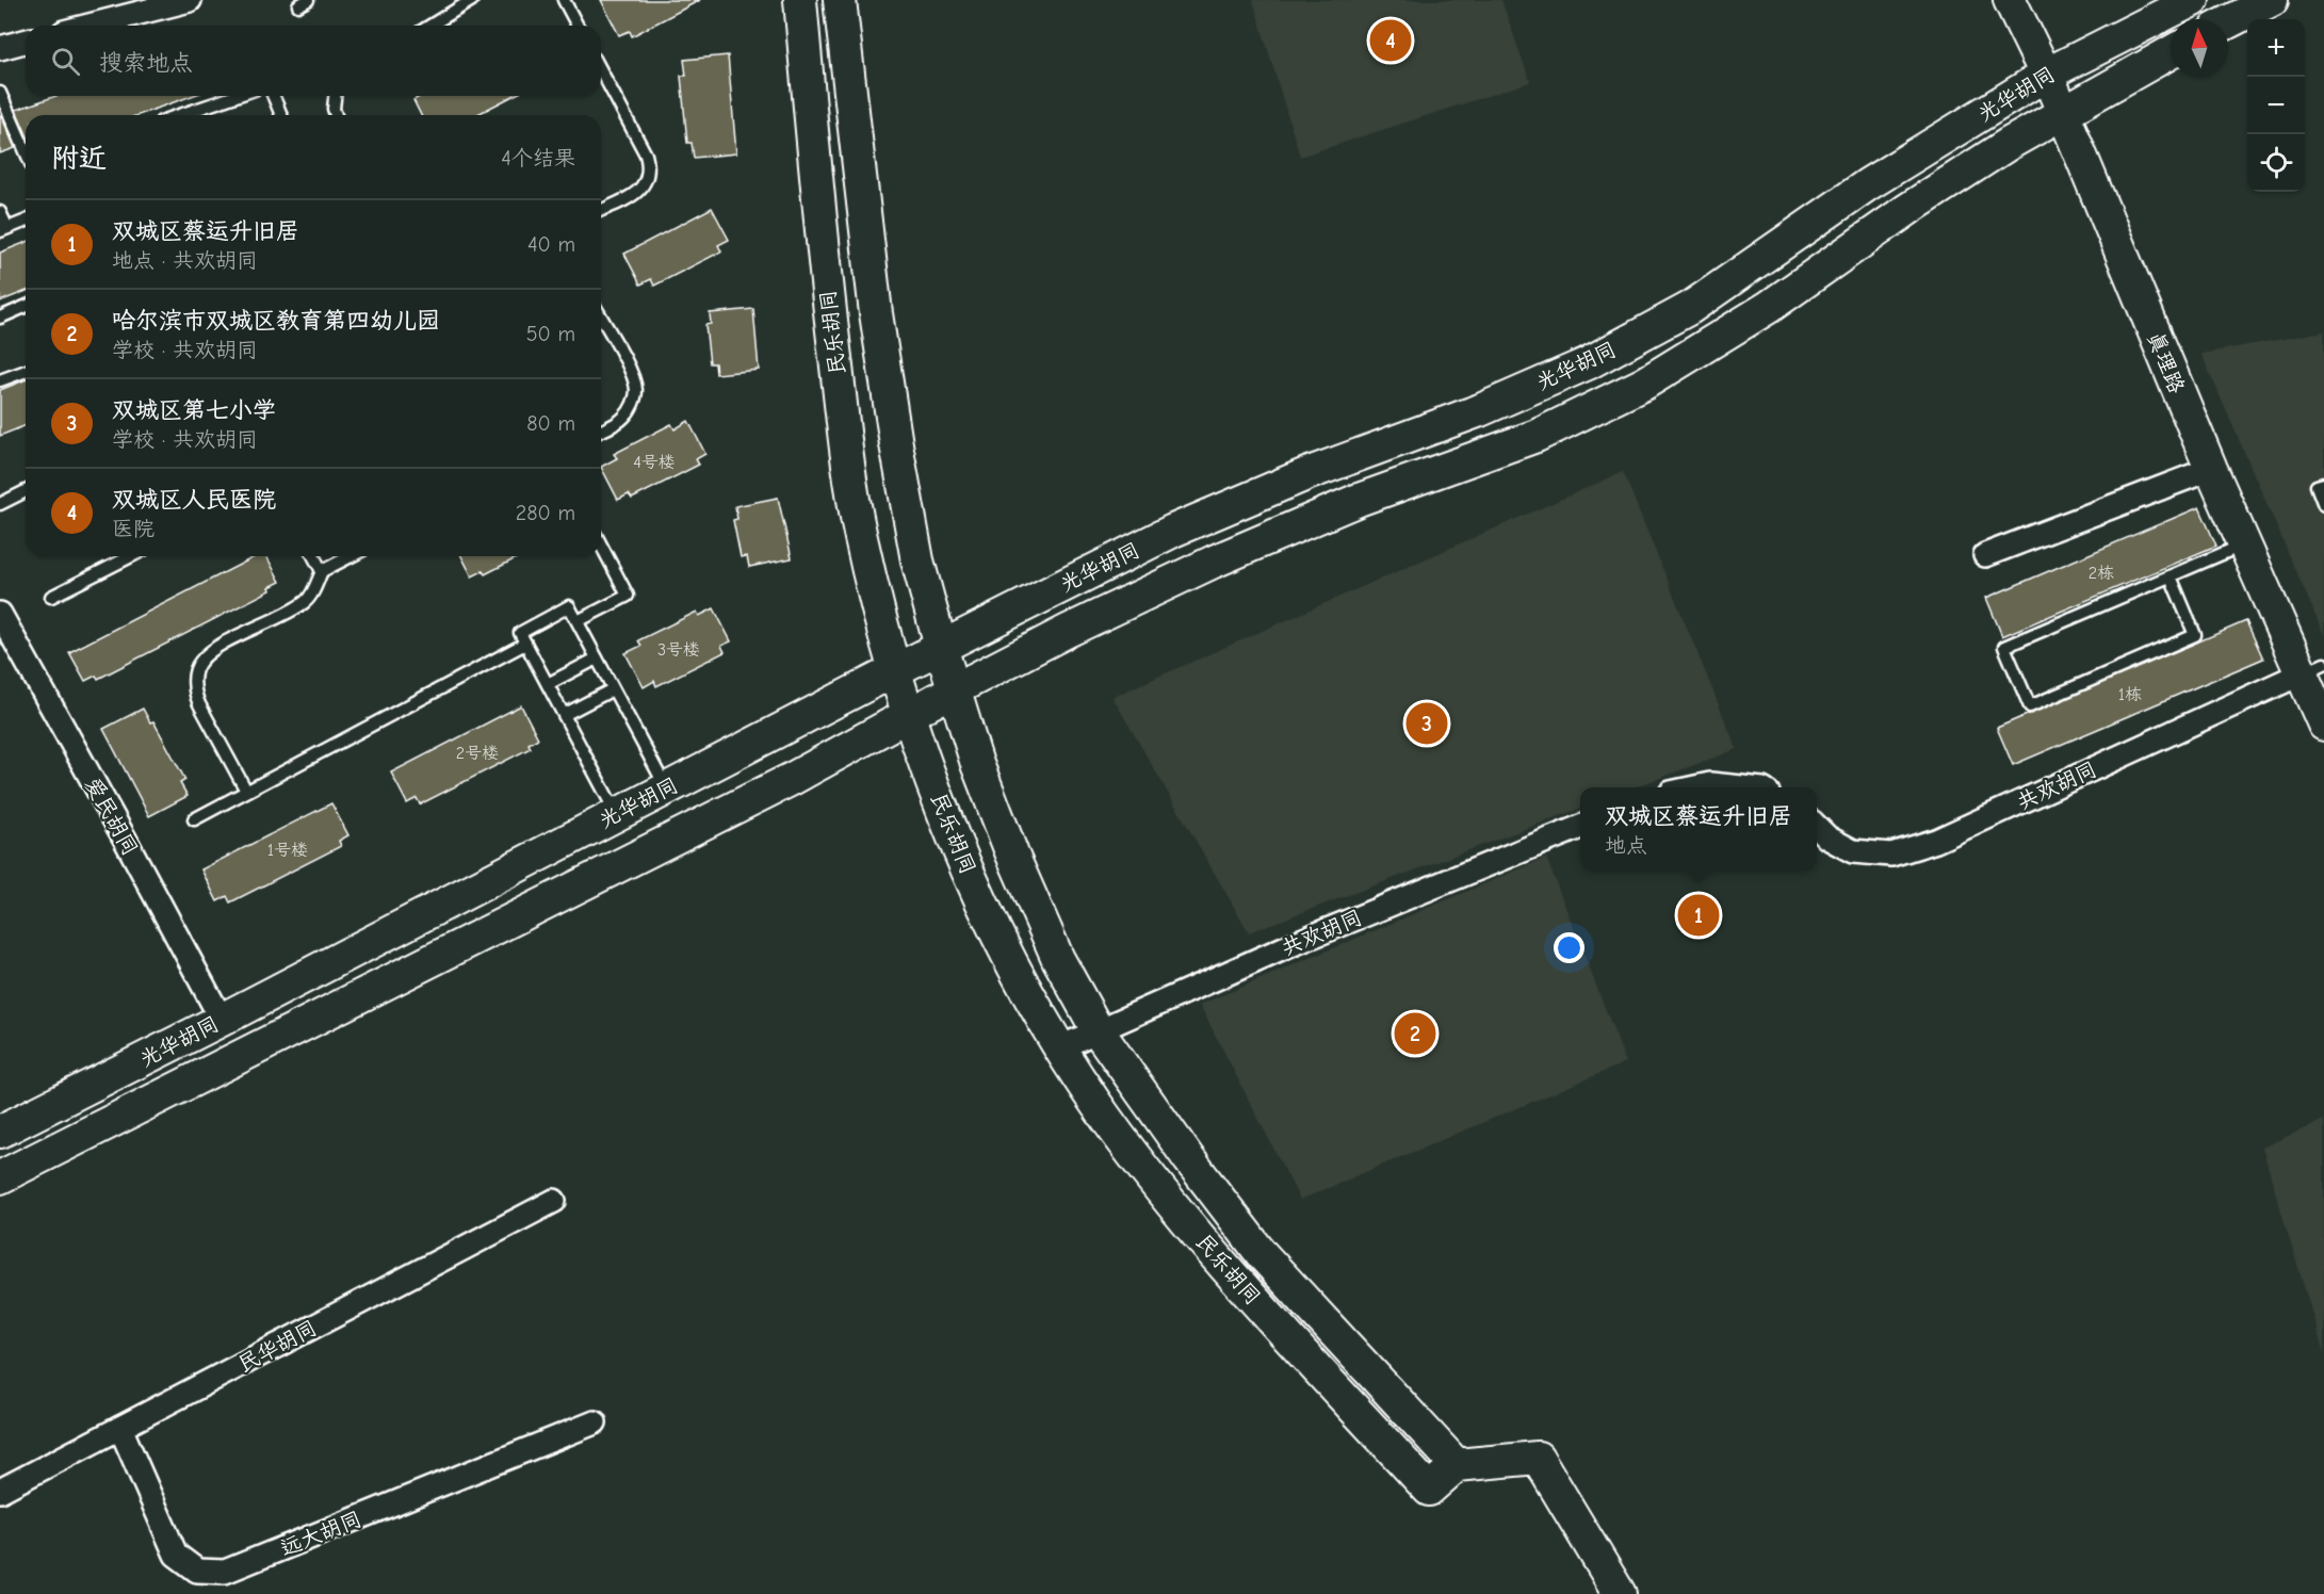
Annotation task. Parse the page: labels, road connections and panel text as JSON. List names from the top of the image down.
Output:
{
  "streets": {
    "main road": ["光华胡同", "民乐胡同", "真理路"],
    "street": [
      "共欢胡同",
      "爱民胡同",
      "民华胡同",
      "远大胡同"
    ]
  },
  "crossings": [
    ["光华胡同", "民乐胡同"],
    ["光华胡同", "真理路"],
    ["光华胡同", "爱民胡同"],
    ["民乐胡同", "共欢胡同"],
    ["真理路", "共欢胡同"],
    ["民华胡同", "远大胡同"]
  ],
  "house_numbers": [
    "4号楼",
    "2栋",
    "3号楼",
    "1栋",
    "2号楼",
    "1号楼"
  ],
  "north": "top",
  "page": {
    "pins": [
      "4",
      "3",
      "1",
      "2"
    ],
    "map_buttons": ["+", "−"],
    "search": "搜索地点",
    "heading": ["附近", "4个结果"],
    "list": [
      {
        "mark": "1",
        "name": "双城区蔡运升旧居",
        "note": "地点 · 共欢胡同",
        "value": "40 m"
      },
      {
        "mark": "2",
        "name": "哈尔滨市双城区教育第四幼儿园",
        "note": "学校 · 共欢胡同",
        "value": "50 m"
      },
      {
        "mark": "3",
        "name": "双城区第七小学",
        "note": "学校 · 共欢胡同",
        "value": "80 m"
      },
      {
        "mark": "4",
        "name": "双城区人民医院",
        "note": "医院",
        "value": "280 m"
      }
    ],
    "popup": ["双城区蔡运升旧居", "地点"]
  }
}
